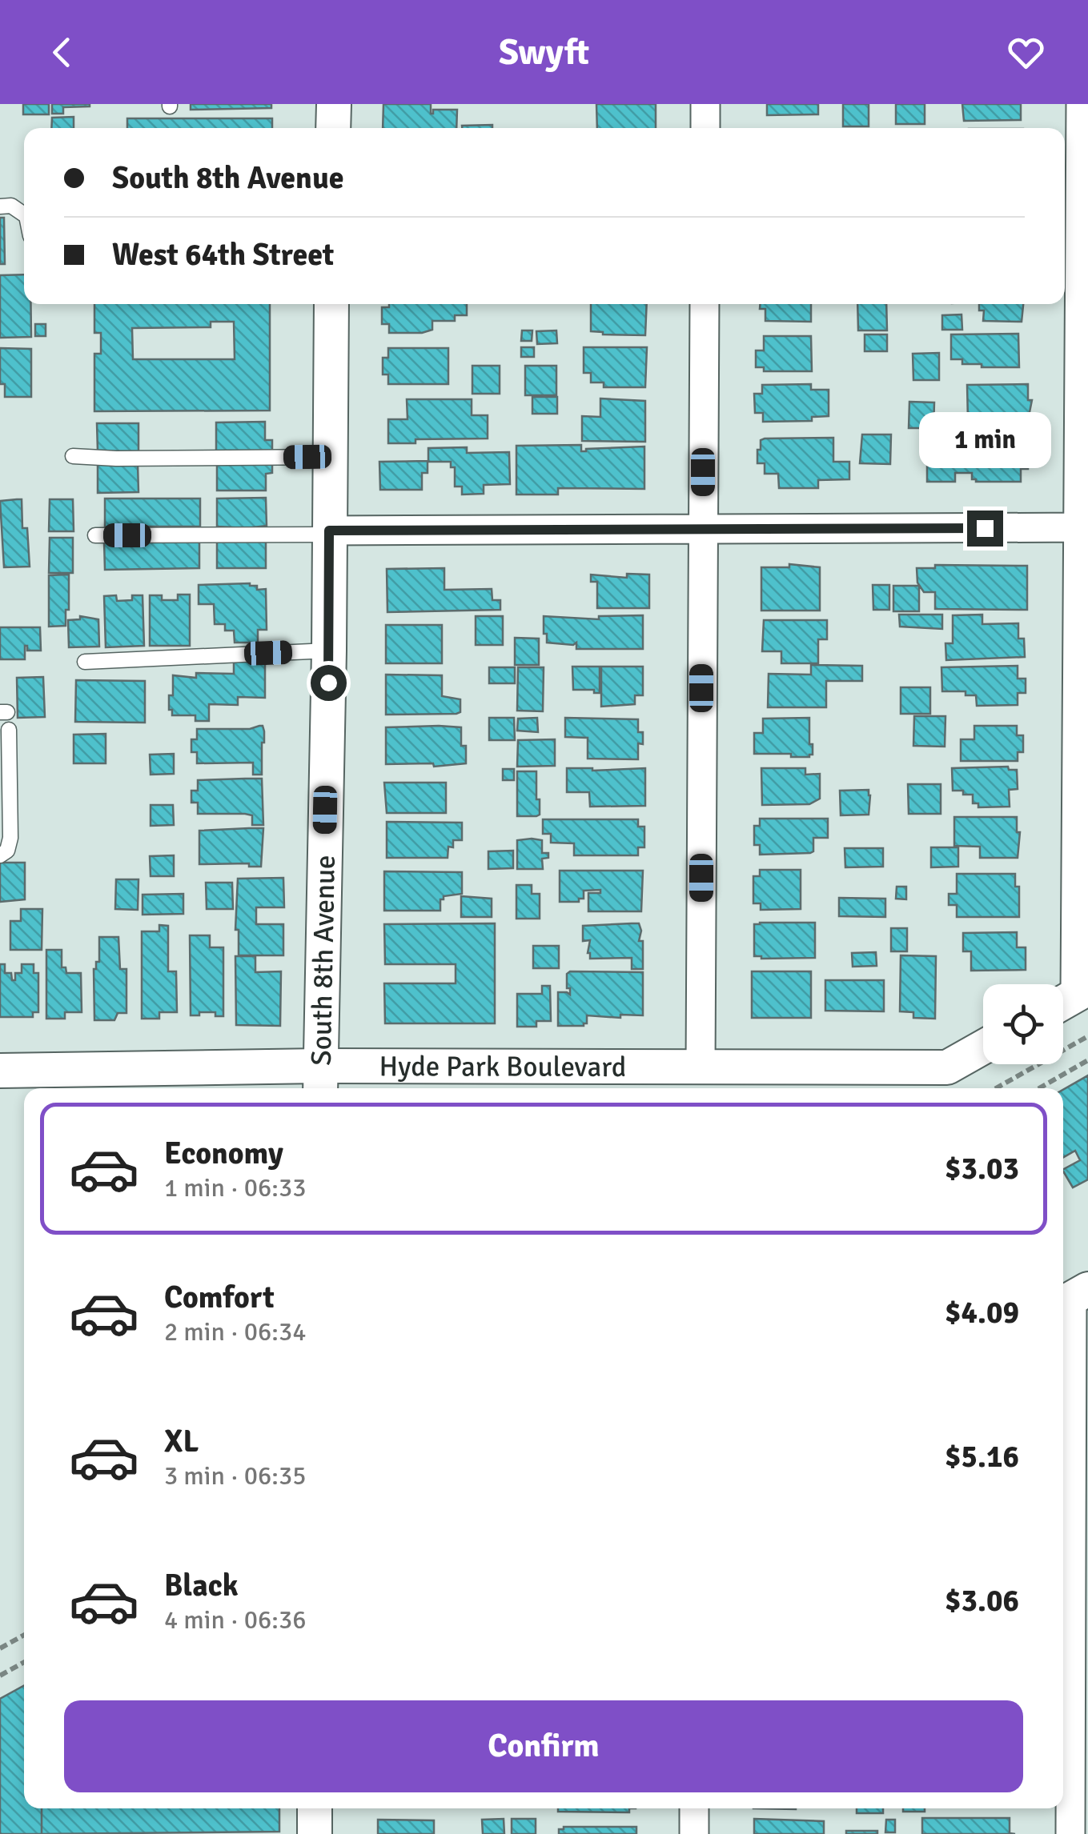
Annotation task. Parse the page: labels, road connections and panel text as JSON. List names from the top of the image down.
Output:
{
  "streets": {
    "street": ["South 8th Avenue", "Hyde Park Boulevard"]
  },
  "crossings": [
    ["South 8th Avenue", "Hyde Park Boulevard"]
  ],
  "page": {
    "header": "Swyft",
    "banner": ["South 8th Avenue", "West 64th Street"],
    "bubble": "1 min",
    "list": [
      {
        "name": "Economy",
        "note": "1 min · 06:33",
        "value": "$3.03"
      },
      {
        "name": "Comfort",
        "note": "2 min · 06:34",
        "value": "$4.09"
      },
      {
        "name": "XL",
        "note": "3 min · 06:35",
        "value": "$5.16"
      },
      {
        "name": "Black",
        "note": "4 min · 06:36",
        "value": "$3.06"
      }
    ],
    "buttons": "Confirm"
  }
}
